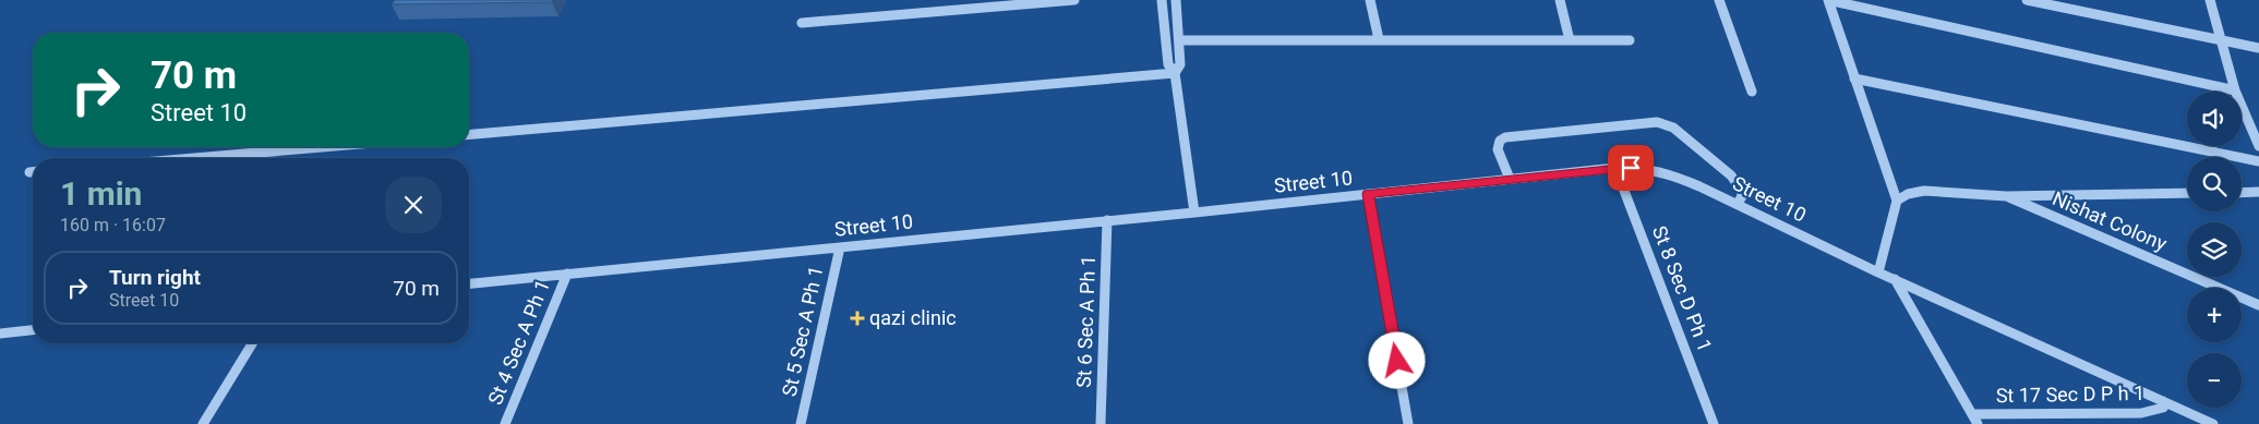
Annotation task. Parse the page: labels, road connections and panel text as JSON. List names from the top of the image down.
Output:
{
  "streets": {
    "street": [
      "Street 10",
      "Nishat Colony",
      "St 8 Sec D Ph 1",
      "St 6 Sec A Ph 1",
      "St 5 Sec A Ph 1",
      "St 4 Sec A Ph 1",
      "St 17 Sec D P h 1"
    ]
  },
  "crossings": [
    ["Street 10", "St 8 Sec D Ph 1"],
    ["Street 10", "St 6 Sec A Ph 1"],
    ["Street 10", "St 5 Sec A Ph 1"],
    ["Street 10", "St 4 Sec A Ph 1"],
    ["Street 10", "St 17 Sec D P h 1"]
  ],
  "places": {
    "health": ["qazi clinic"]
  },
  "page": {
    "turn": ["70 m", "Street 10"],
    "map_buttons": ["+", "−"],
    "heading": ["1 min", "160 m · 16:07"],
    "list": [
      {
        "name": "Turn right",
        "note": "Street 10",
        "value": "70 m"
      }
    ]
  }
}
